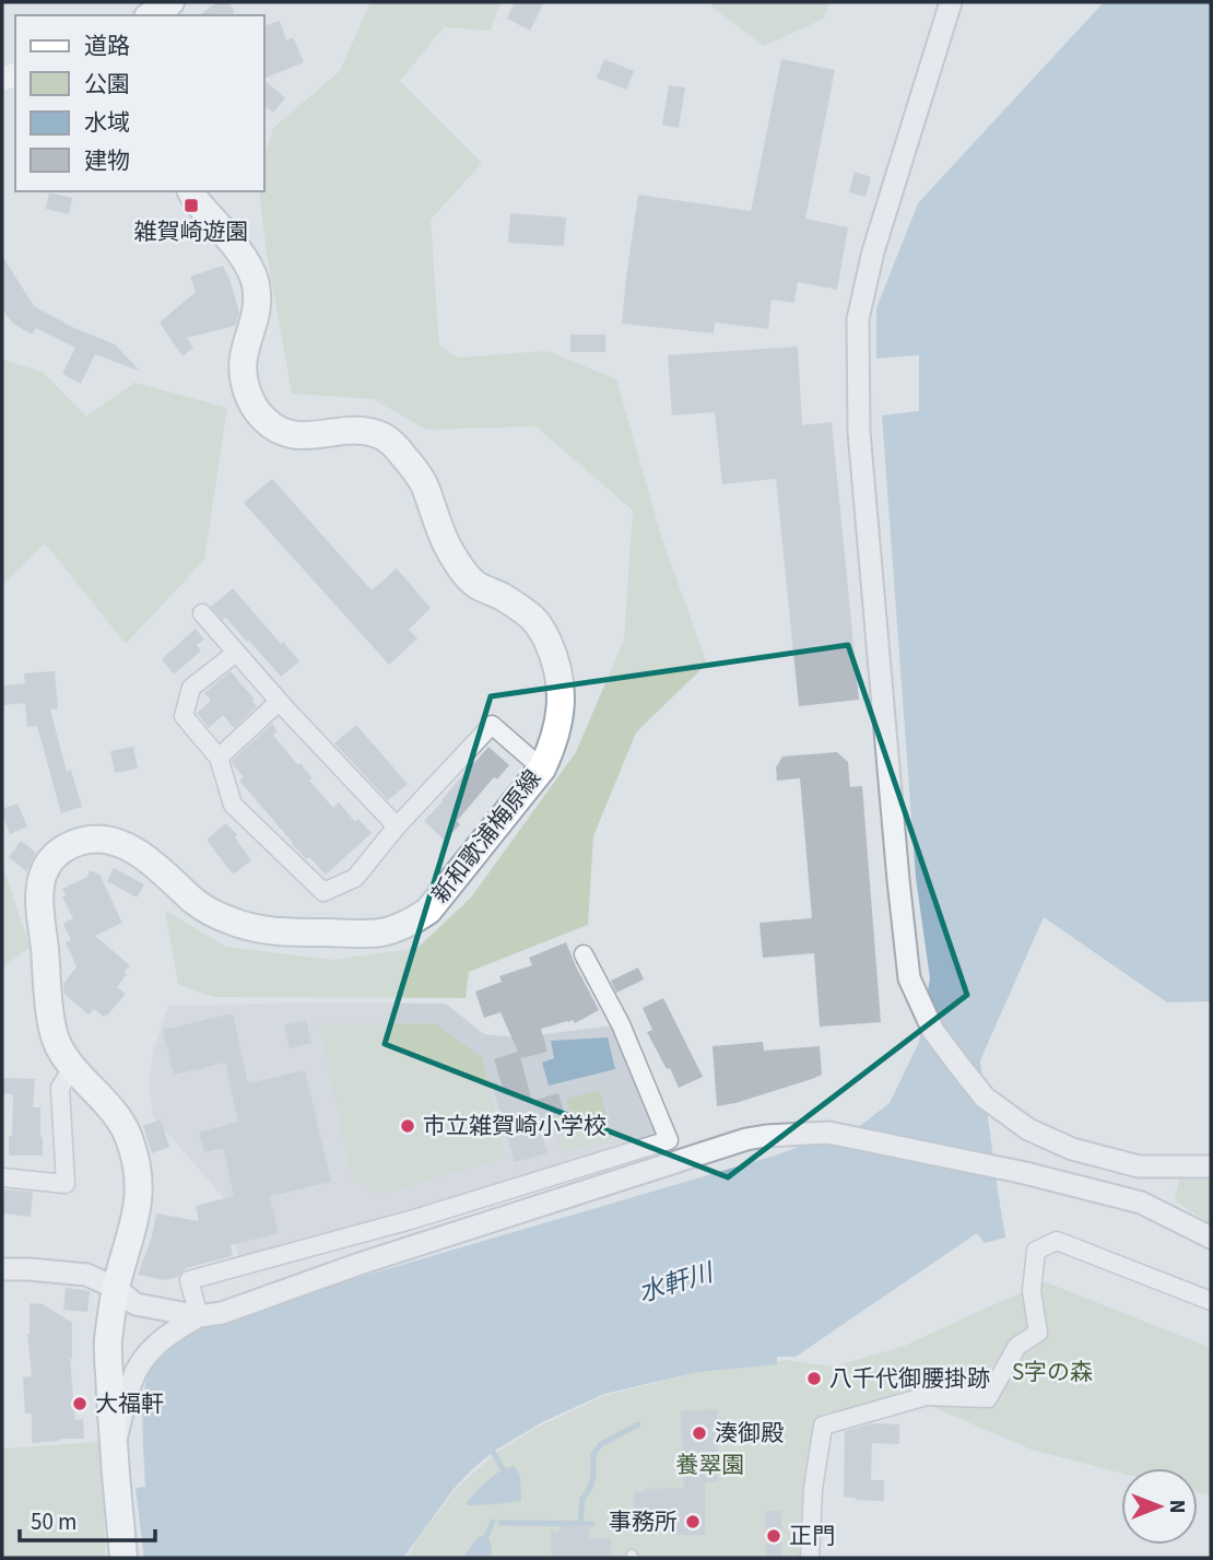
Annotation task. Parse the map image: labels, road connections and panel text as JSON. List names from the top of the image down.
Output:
{
  "streets": {
    "main road": ["新和歌浦梅原線"]
  },
  "water": ["水軒川"],
  "parks": ["S字の森", "養翠園"],
  "places": {
    "transit": ["雑賀崎遊園"],
    "other": [
      "市立雑賀崎小学校",
      "八千代御腰掛跡",
      "大福軒",
      "湊御殿",
      "事務所",
      "正門"
    ]
  },
  "legend": [
    "道路",
    "公園",
    "水域",
    "建物"
  ],
  "scale_bar": "50 m",
  "north": "right"
}
